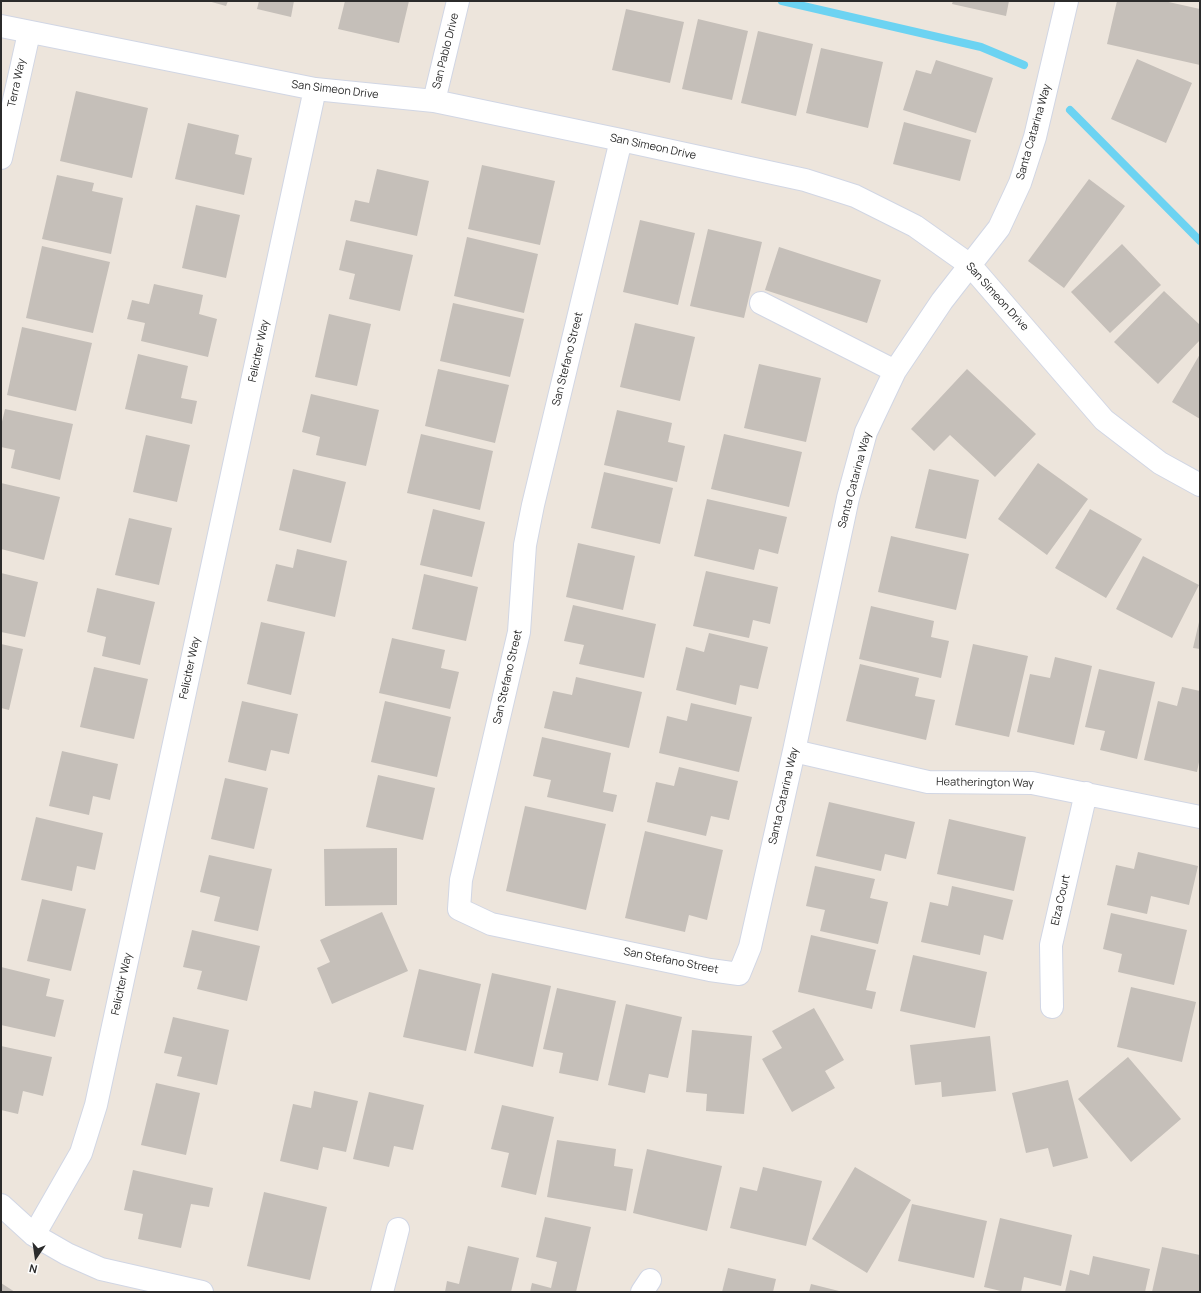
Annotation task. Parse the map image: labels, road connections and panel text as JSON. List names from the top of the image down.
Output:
{
  "streets": {
    "street": [
      "San Pablo Drive",
      "Terra Way",
      "San Simeon Drive",
      "Santa Catarina Way",
      "Feliciter Way",
      "San Stefano Street",
      "Heatherington Way",
      "Elza Court"
    ]
  },
  "crossings": [
    ["San Pablo Drive", "San Simeon Drive"],
    ["Terra Way", "San Simeon Drive"],
    ["San Simeon Drive", "Santa Catarina Way"],
    ["San Simeon Drive", "Feliciter Way"],
    ["San Simeon Drive", "San Stefano Street"],
    ["Santa Catarina Way", "San Stefano Street"],
    ["Santa Catarina Way", "Heatherington Way"],
    ["Heatherington Way", "Elza Court"]
  ],
  "north": "bottom"
}
